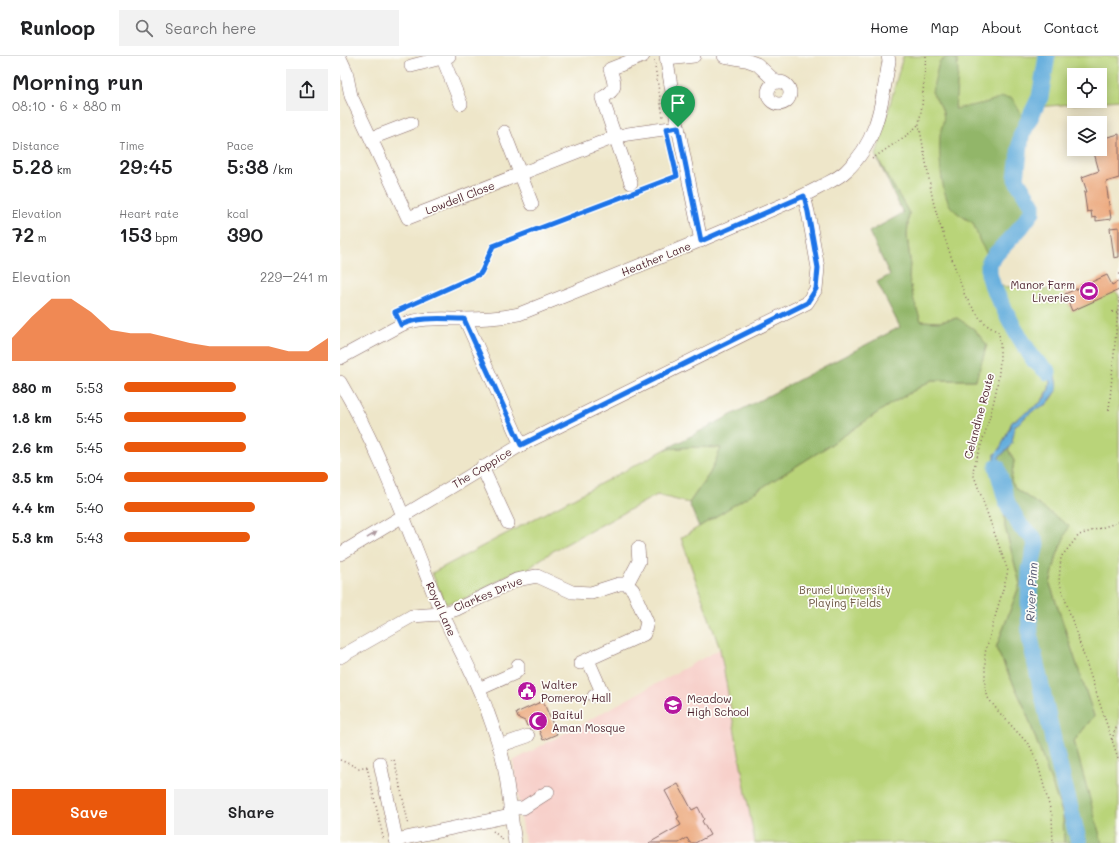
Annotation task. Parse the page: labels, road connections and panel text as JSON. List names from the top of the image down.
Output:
{
  "streets": {
    "street": [
      "Lowdell Close",
      "Heather Lane",
      "The Coppice",
      "Clarkes Drive",
      "Royal Lane"
    ],
    "path": ["Celandine Route"]
  },
  "crossings": [
    ["Heather Lane", "The Coppice"],
    ["The Coppice", "Royal Lane"],
    ["Clarkes Drive", "Royal Lane"]
  ],
  "water": ["River Pinn"],
  "parks": ["Brunel University Playing Fields"],
  "places": {
    "sports": ["Manor Farm Liveries"],
    "public building": ["Walter Pomeroy Hall"],
    "school or university": ["Meadow High School"],
    "mosque": ["Baitul Aman Mosque"]
  },
  "page": {
    "header": "Runloop",
    "search": "Search here",
    "nav": [
      "Home",
      "Map",
      "About",
      "Contact"
    ],
    "heading": ["Morning run", "08:10 · 6 × 880 m"],
    "stats": [
      ["Distance", "5.28 km"],
      ["Time", "29:45"],
      ["Pace", "5:38 /km"],
      ["Elevation", "72 m"],
      ["Heart rate", "153 bpm"],
      ["kcal", "390"]
    ],
    "chart": ["Elevation", "229–241 m"],
    "list": [
      {
        "name": "880 m",
        "note": "5:53"
      },
      {
        "name": "1.8 km",
        "note": "5:45"
      },
      {
        "name": "2.6 km",
        "note": "5:45"
      },
      {
        "name": "3.5 km",
        "note": "5:04"
      },
      {
        "name": "4.4 km",
        "note": "5:40"
      },
      {
        "name": "5.3 km",
        "note": "5:43"
      }
    ],
    "buttons": ["Save", "Share"]
  }
}
